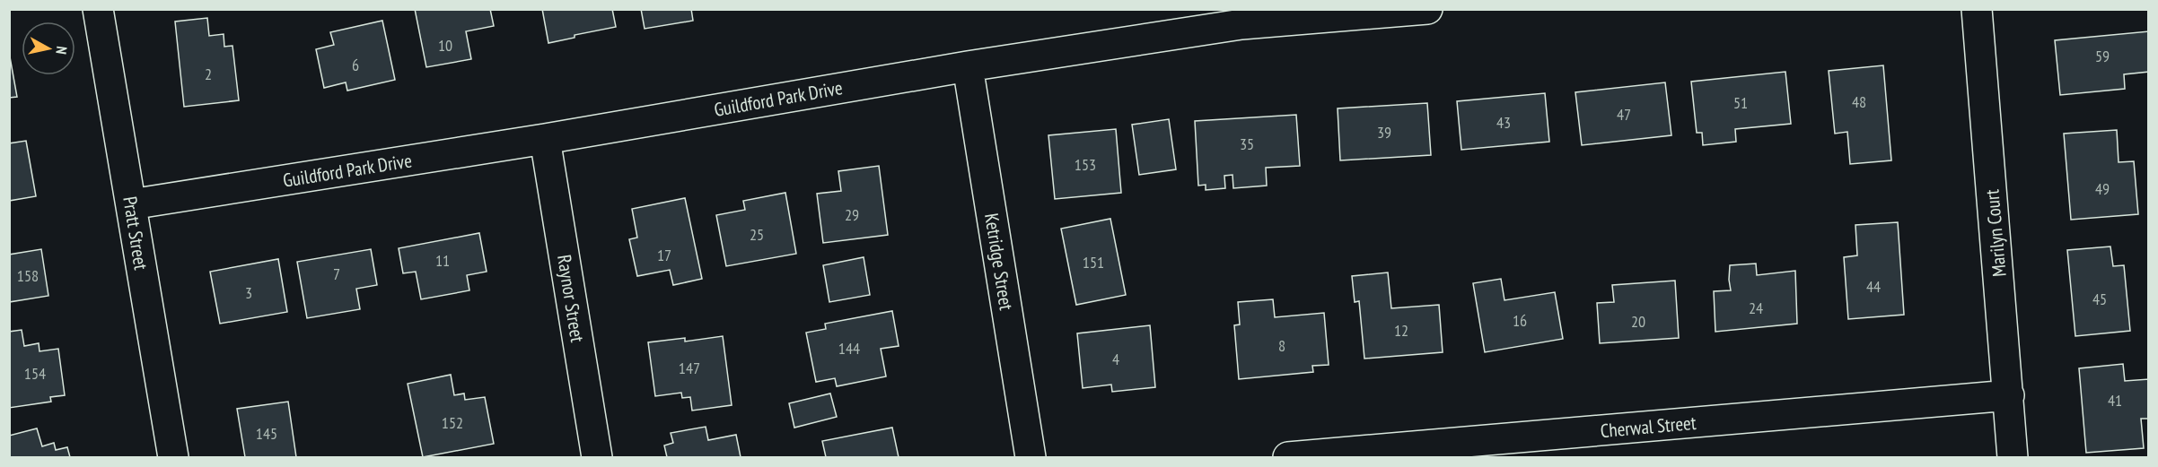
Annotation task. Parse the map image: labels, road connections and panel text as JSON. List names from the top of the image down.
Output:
{
  "streets": {
    "street": [
      "Guildford Park Drive",
      "Pratt Street",
      "Marilyn Court",
      "Ketridge Street",
      "Raynor Street",
      "Cherwal Street"
    ]
  },
  "crossings": [
    ["Guildford Park Drive", "Pratt Street"],
    ["Guildford Park Drive", "Ketridge Street"],
    ["Guildford Park Drive", "Raynor Street"],
    ["Marilyn Court", "Cherwal Street"]
  ],
  "house_numbers": [
    "10",
    "59",
    "6",
    "2",
    "48",
    "51",
    "47",
    "43",
    "39",
    "35",
    "153",
    "49",
    "29",
    "25",
    "17",
    "11",
    "151",
    "7",
    "158",
    "44",
    "3",
    "45",
    "24",
    "16",
    "20",
    "12",
    "8",
    "144",
    "4",
    "147",
    "154",
    "41",
    "152",
    "145"
  ],
  "north": "right"
}
